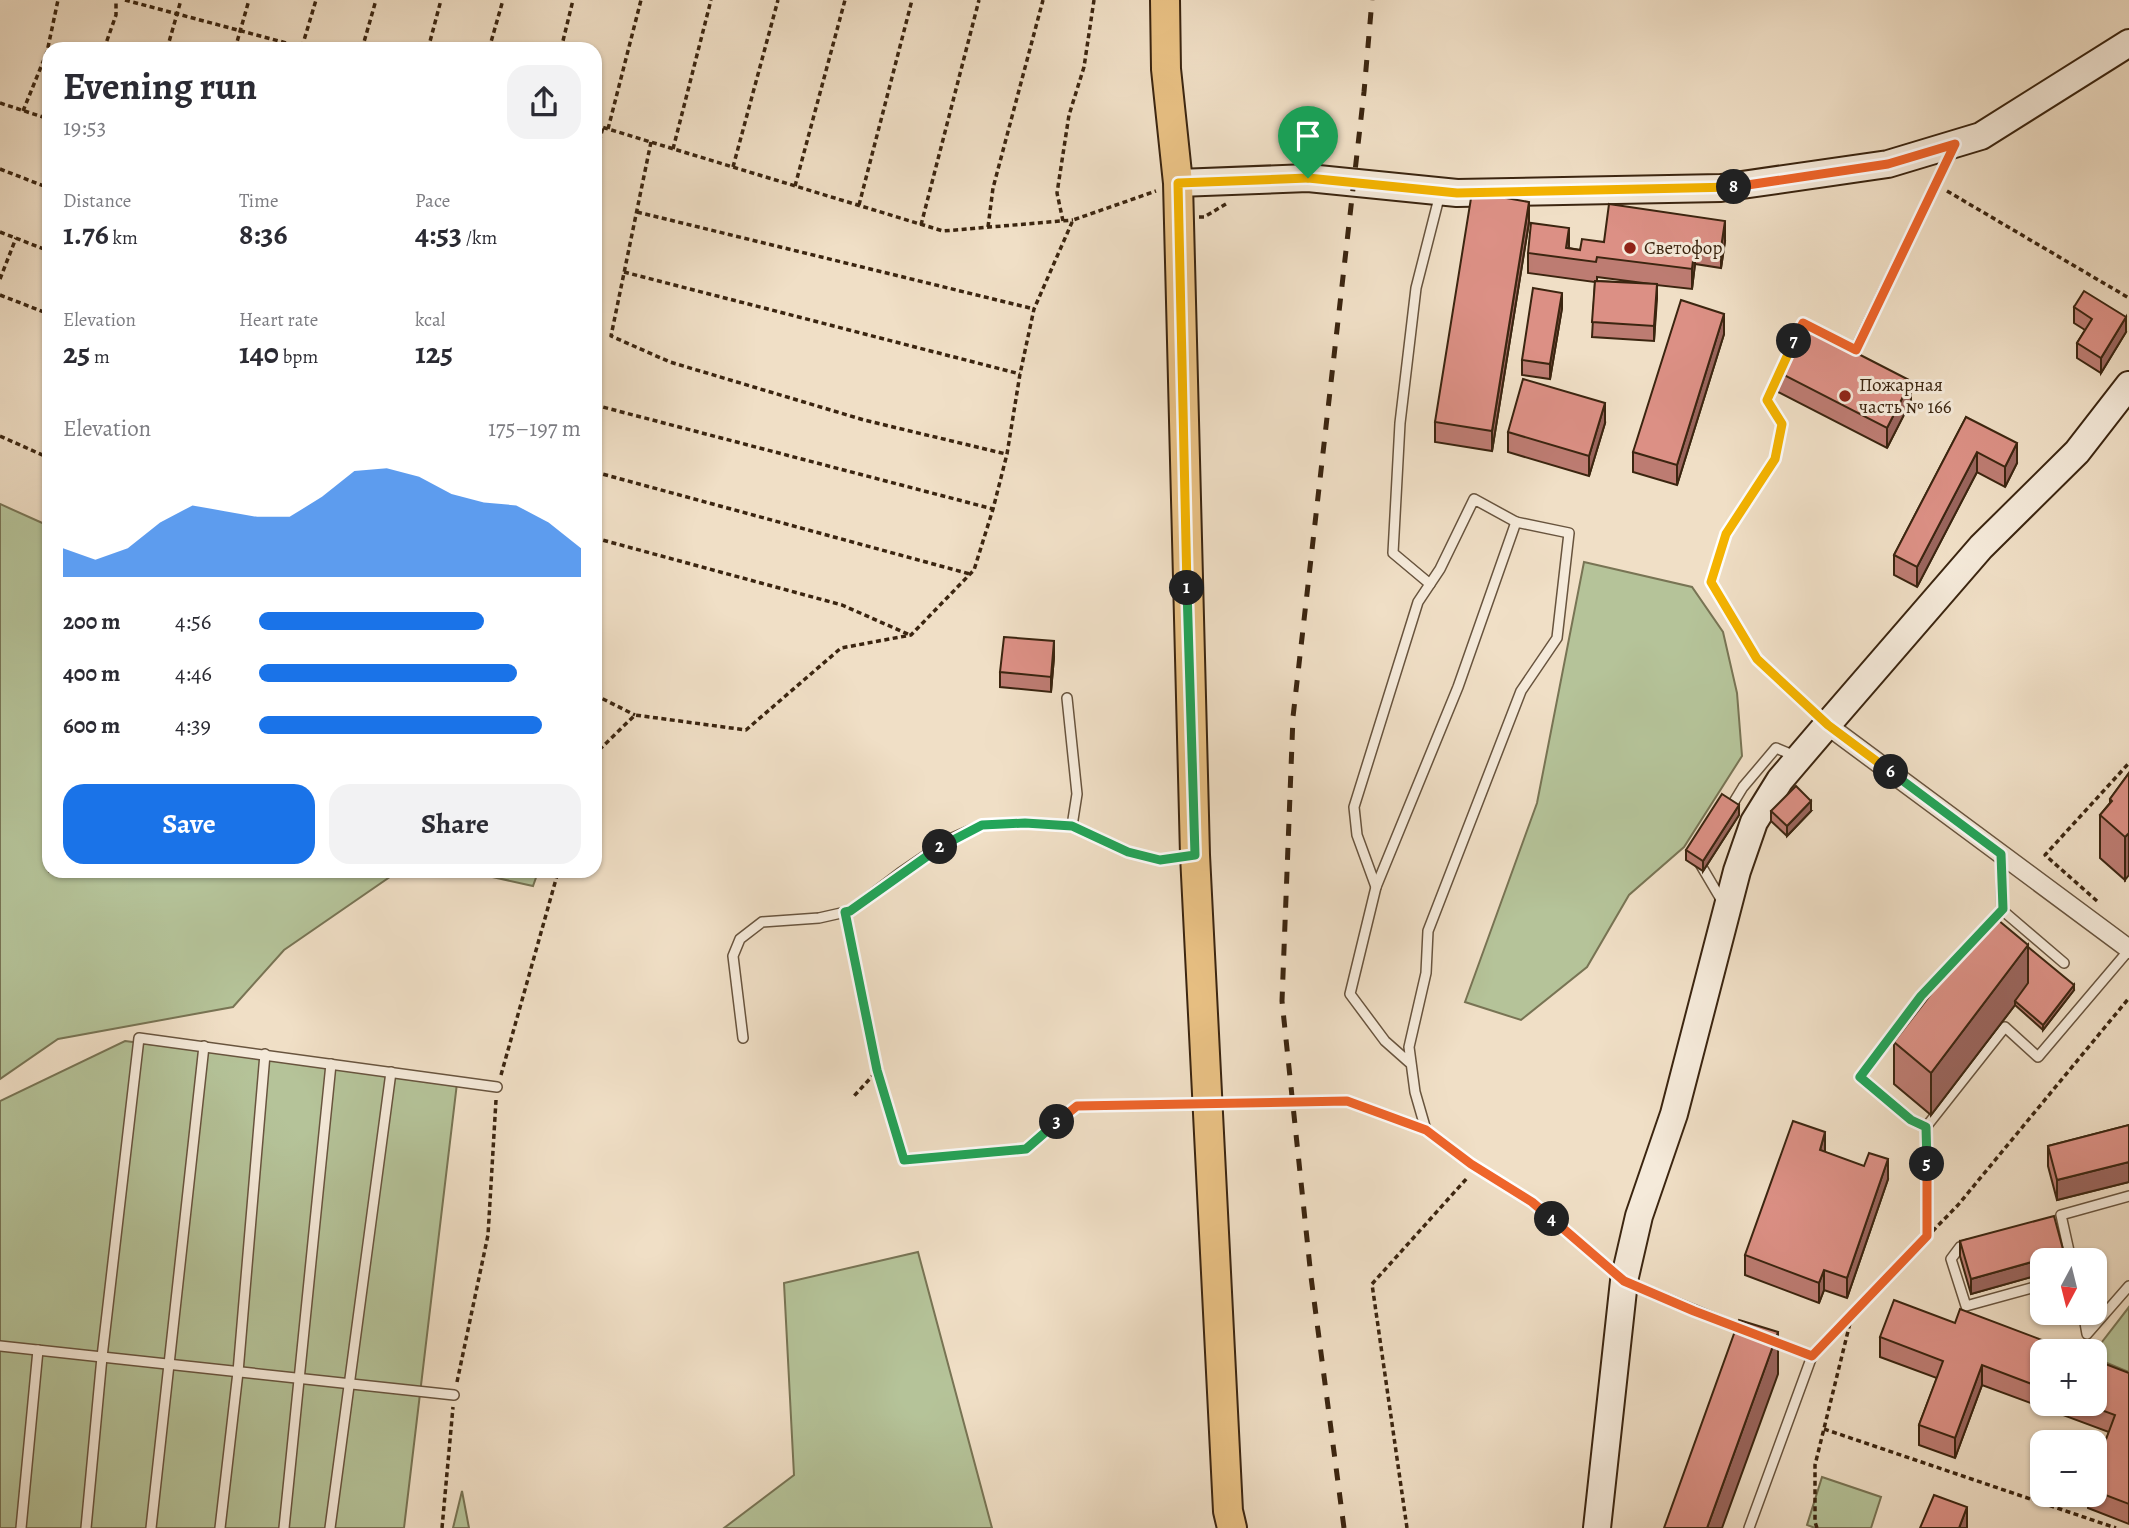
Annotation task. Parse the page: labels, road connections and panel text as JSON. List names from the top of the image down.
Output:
{
  "places": ["Светофор", "Пожарная часть № 166"],
  "north": "bottom",
  "page": {
    "heading": ["Evening run", "19:53"],
    "stats": [
      ["Distance", "1.76 km"],
      ["Time", "8:36"],
      ["Pace", "4:53 /km"],
      ["Elevation", "25 m"],
      ["Heart rate", "140 bpm"],
      ["kcal", "125"]
    ],
    "pins": [
      "8",
      "7",
      "1",
      "6",
      "2",
      "3",
      "5",
      "4"
    ],
    "chart": ["Elevation", "175–197 m"],
    "list": [
      {
        "name": "200 m",
        "note": "4:56"
      },
      {
        "name": "400 m",
        "note": "4:46"
      },
      {
        "name": "600 m",
        "note": "4:39"
      }
    ],
    "buttons": ["Save", "Share"],
    "map_buttons": ["+", "−"]
  }
}
